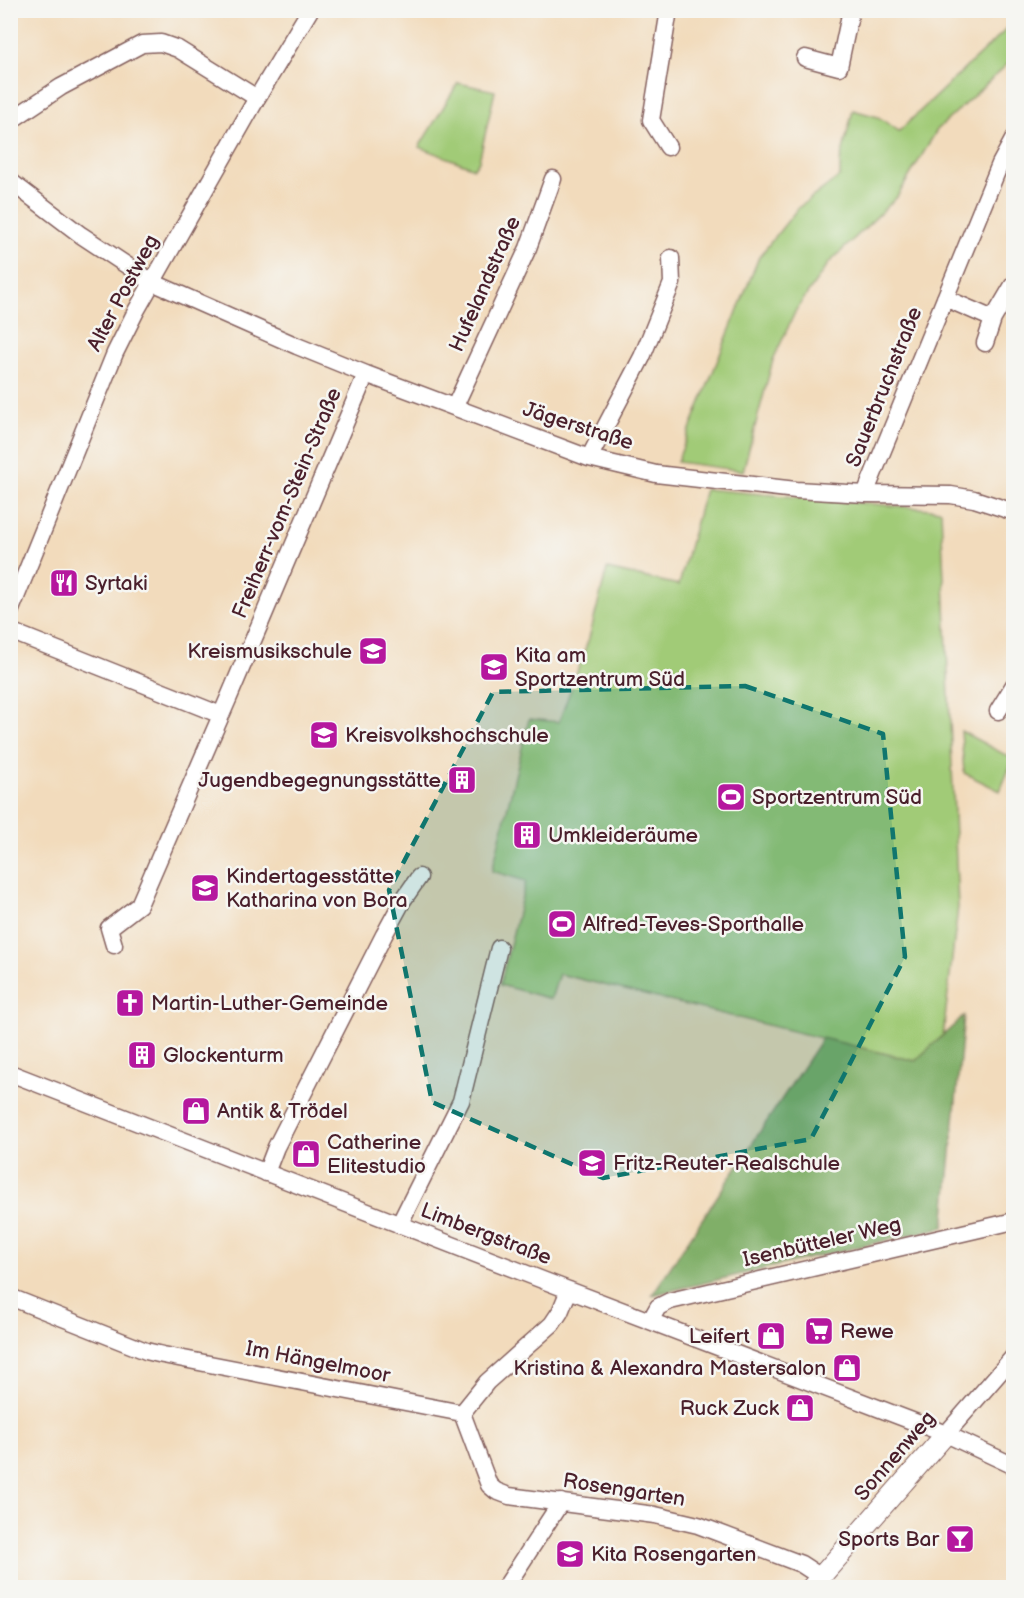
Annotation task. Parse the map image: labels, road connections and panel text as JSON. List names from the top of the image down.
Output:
{
  "streets": {
    "street": [
      "Hufelandstraße",
      "Alter Postweg",
      "Sauerbruchstraße",
      "Jägerstraße",
      "Freiherr-vom-Stein-Straße",
      "Limbergstraße",
      "Isenbütteler Weg",
      "Im Hängelmoor",
      "Sonnenweg",
      "Rosengarten"
    ]
  },
  "crossings": [
    ["Hufelandstraße", "Jägerstraße"],
    ["Alter Postweg", "Jägerstraße"],
    ["Sauerbruchstraße", "Jägerstraße"],
    ["Jägerstraße", "Freiherr-vom-Stein-Straße"],
    ["Limbergstraße", "Isenbütteler Weg"],
    ["Limbergstraße", "Sonnenweg"],
    ["Im Hängelmoor", "Rosengarten"],
    ["Sonnenweg", "Rosengarten"]
  ],
  "places": {
    "restaurant": ["Syrtaki"],
    "school or university": [
      "Kreismusikschule",
      "Kita am Sportzentrum Süd",
      "Kreisvolkshochschule",
      "Kindertagesstätte Katharina von Bora",
      "Fritz-Reuter-Realschule",
      "Kita Rosengarten"
    ],
    "building": ["Jugendbegegnungsstätte", "Umkleideräume", "Glockenturm"],
    "sports": ["Sportzentrum Süd", "Alfred-Teves-Sporthalle"],
    "church": ["Martin-Luther-Gemeinde"],
    "shop": [
      "Antik & Trödel",
      "Catherine Elitestudio",
      "Leifert",
      "Kristina & Alexandra Mastersalon",
      "Ruck Zuck"
    ],
    "supermarket": ["Rewe"],
    "bar": ["Sports Bar"]
  }
}
